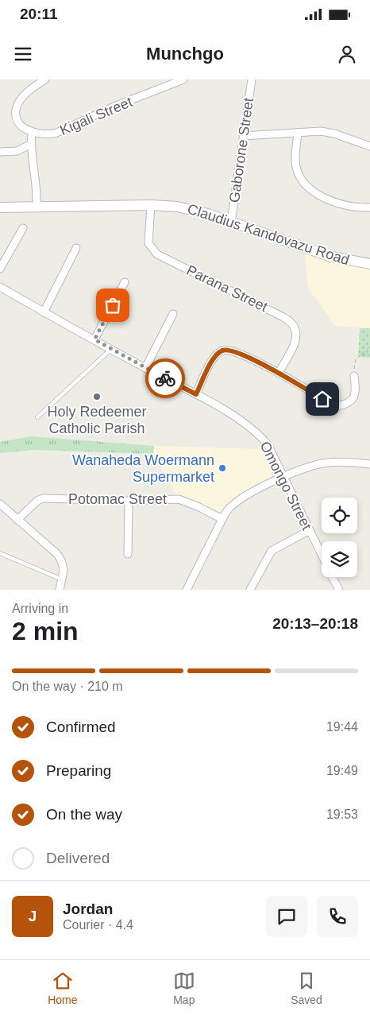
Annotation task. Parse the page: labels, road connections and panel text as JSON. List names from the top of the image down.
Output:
{
  "streets": {
    "street": [
      "Kigali Street",
      "Gaborone Street",
      "Claudius Kandovazu Road",
      "Parana Street",
      "Omongo Street",
      "Potomac Street"
    ]
  },
  "crossings": [
    ["Gaborone Street", "Claudius Kandovazu Road"],
    ["Claudius Kandovazu Road", "Parana Street"]
  ],
  "places": ["Holy Redeemer Catholic Parish", "Wanaheda Woermann Supermarket"],
  "page": {
    "status": "20:11",
    "header": "Munchgo",
    "heading": ["2 min", "Arriving in", "20:13–20:18"],
    "panel": ["Jordan", "Courier · 4.4"],
    "bar": "On the way · 210 m",
    "list": [
      ["Confirmed", "19:44"],
      ["Preparing", "19:49"],
      ["On the way", "19:53"],
      "Delivered"
    ],
    "round": "J",
    "tabs": ["Home", "Map", "Saved"]
  }
}
